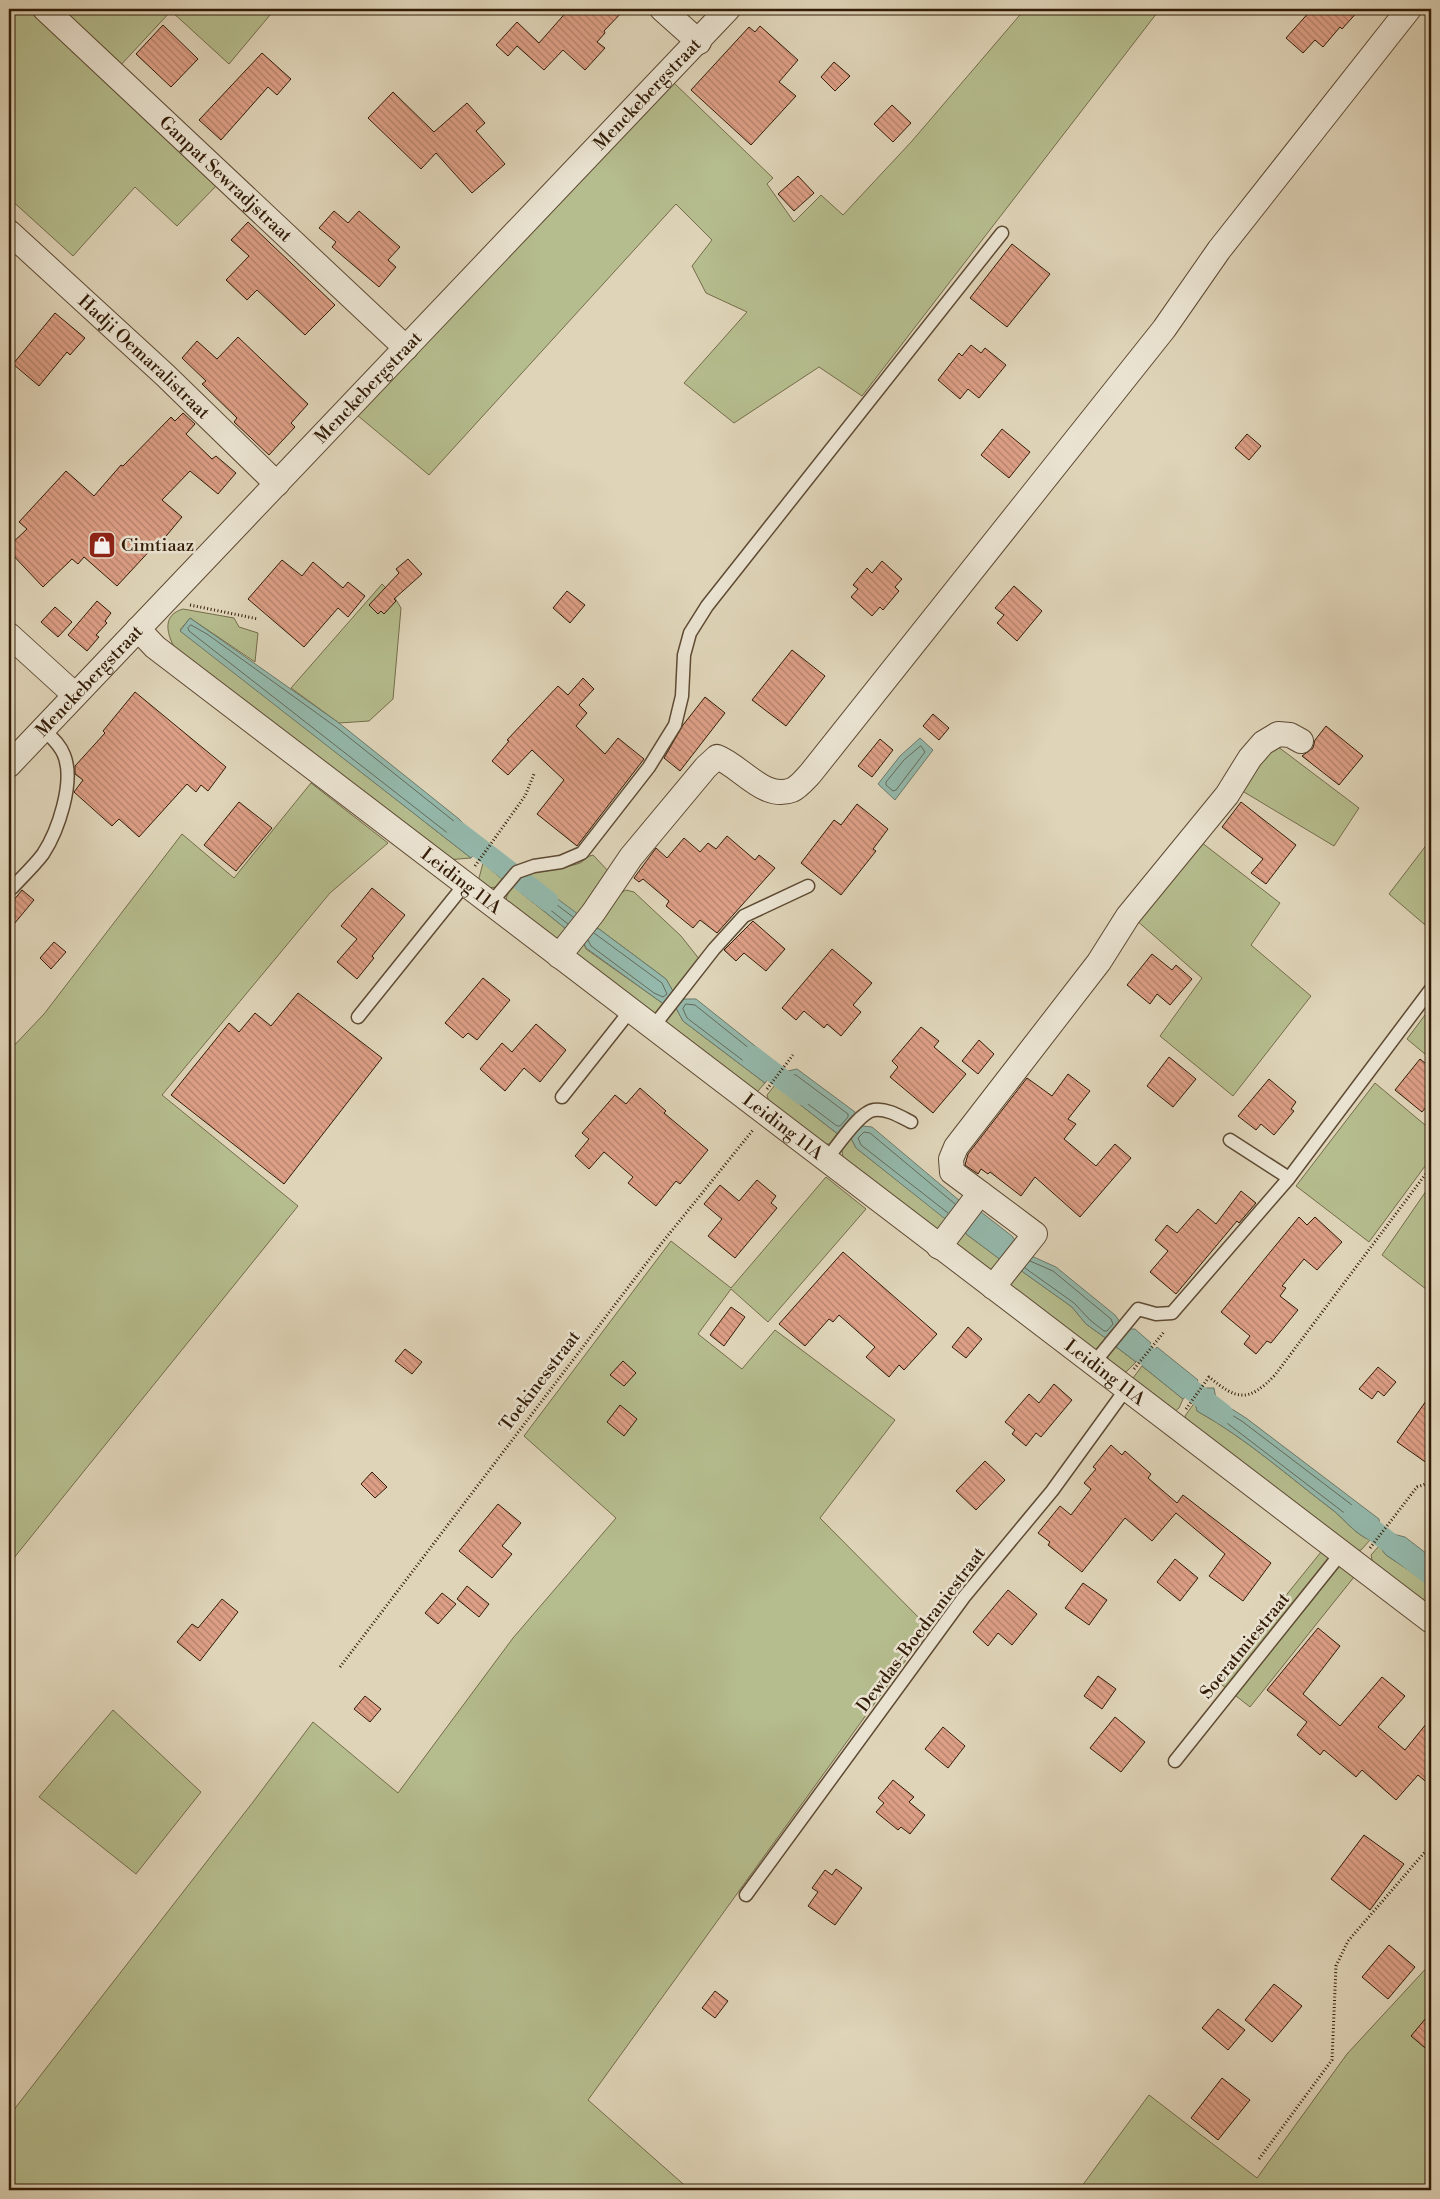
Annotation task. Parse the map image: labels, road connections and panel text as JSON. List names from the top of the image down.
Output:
{
  "streets": {
    "street": [
      "Menckebergstraat",
      "Ganpat Sewradjstraat",
      "Hadji Oemaralistraat",
      "Leiding 11A"
    ],
    "lane": ["Dewdas-Boedraniestraat", "Soeratmiestraat"],
    "path": ["Toekinesstraat"]
  },
  "crossings": [
    ["Menckebergstraat", "Ganpat Sewradjstraat"],
    ["Menckebergstraat", "Hadji Oemaralistraat"],
    ["Menckebergstraat", "Leiding 11A"],
    ["Leiding 11A", "Toekinesstraat"],
    ["Leiding 11A", "Dewdas-Boedraniestraat"],
    ["Leiding 11A", "Soeratmiestraat"]
  ],
  "places": {
    "shop": ["Cimtiaaz"]
  }
}
